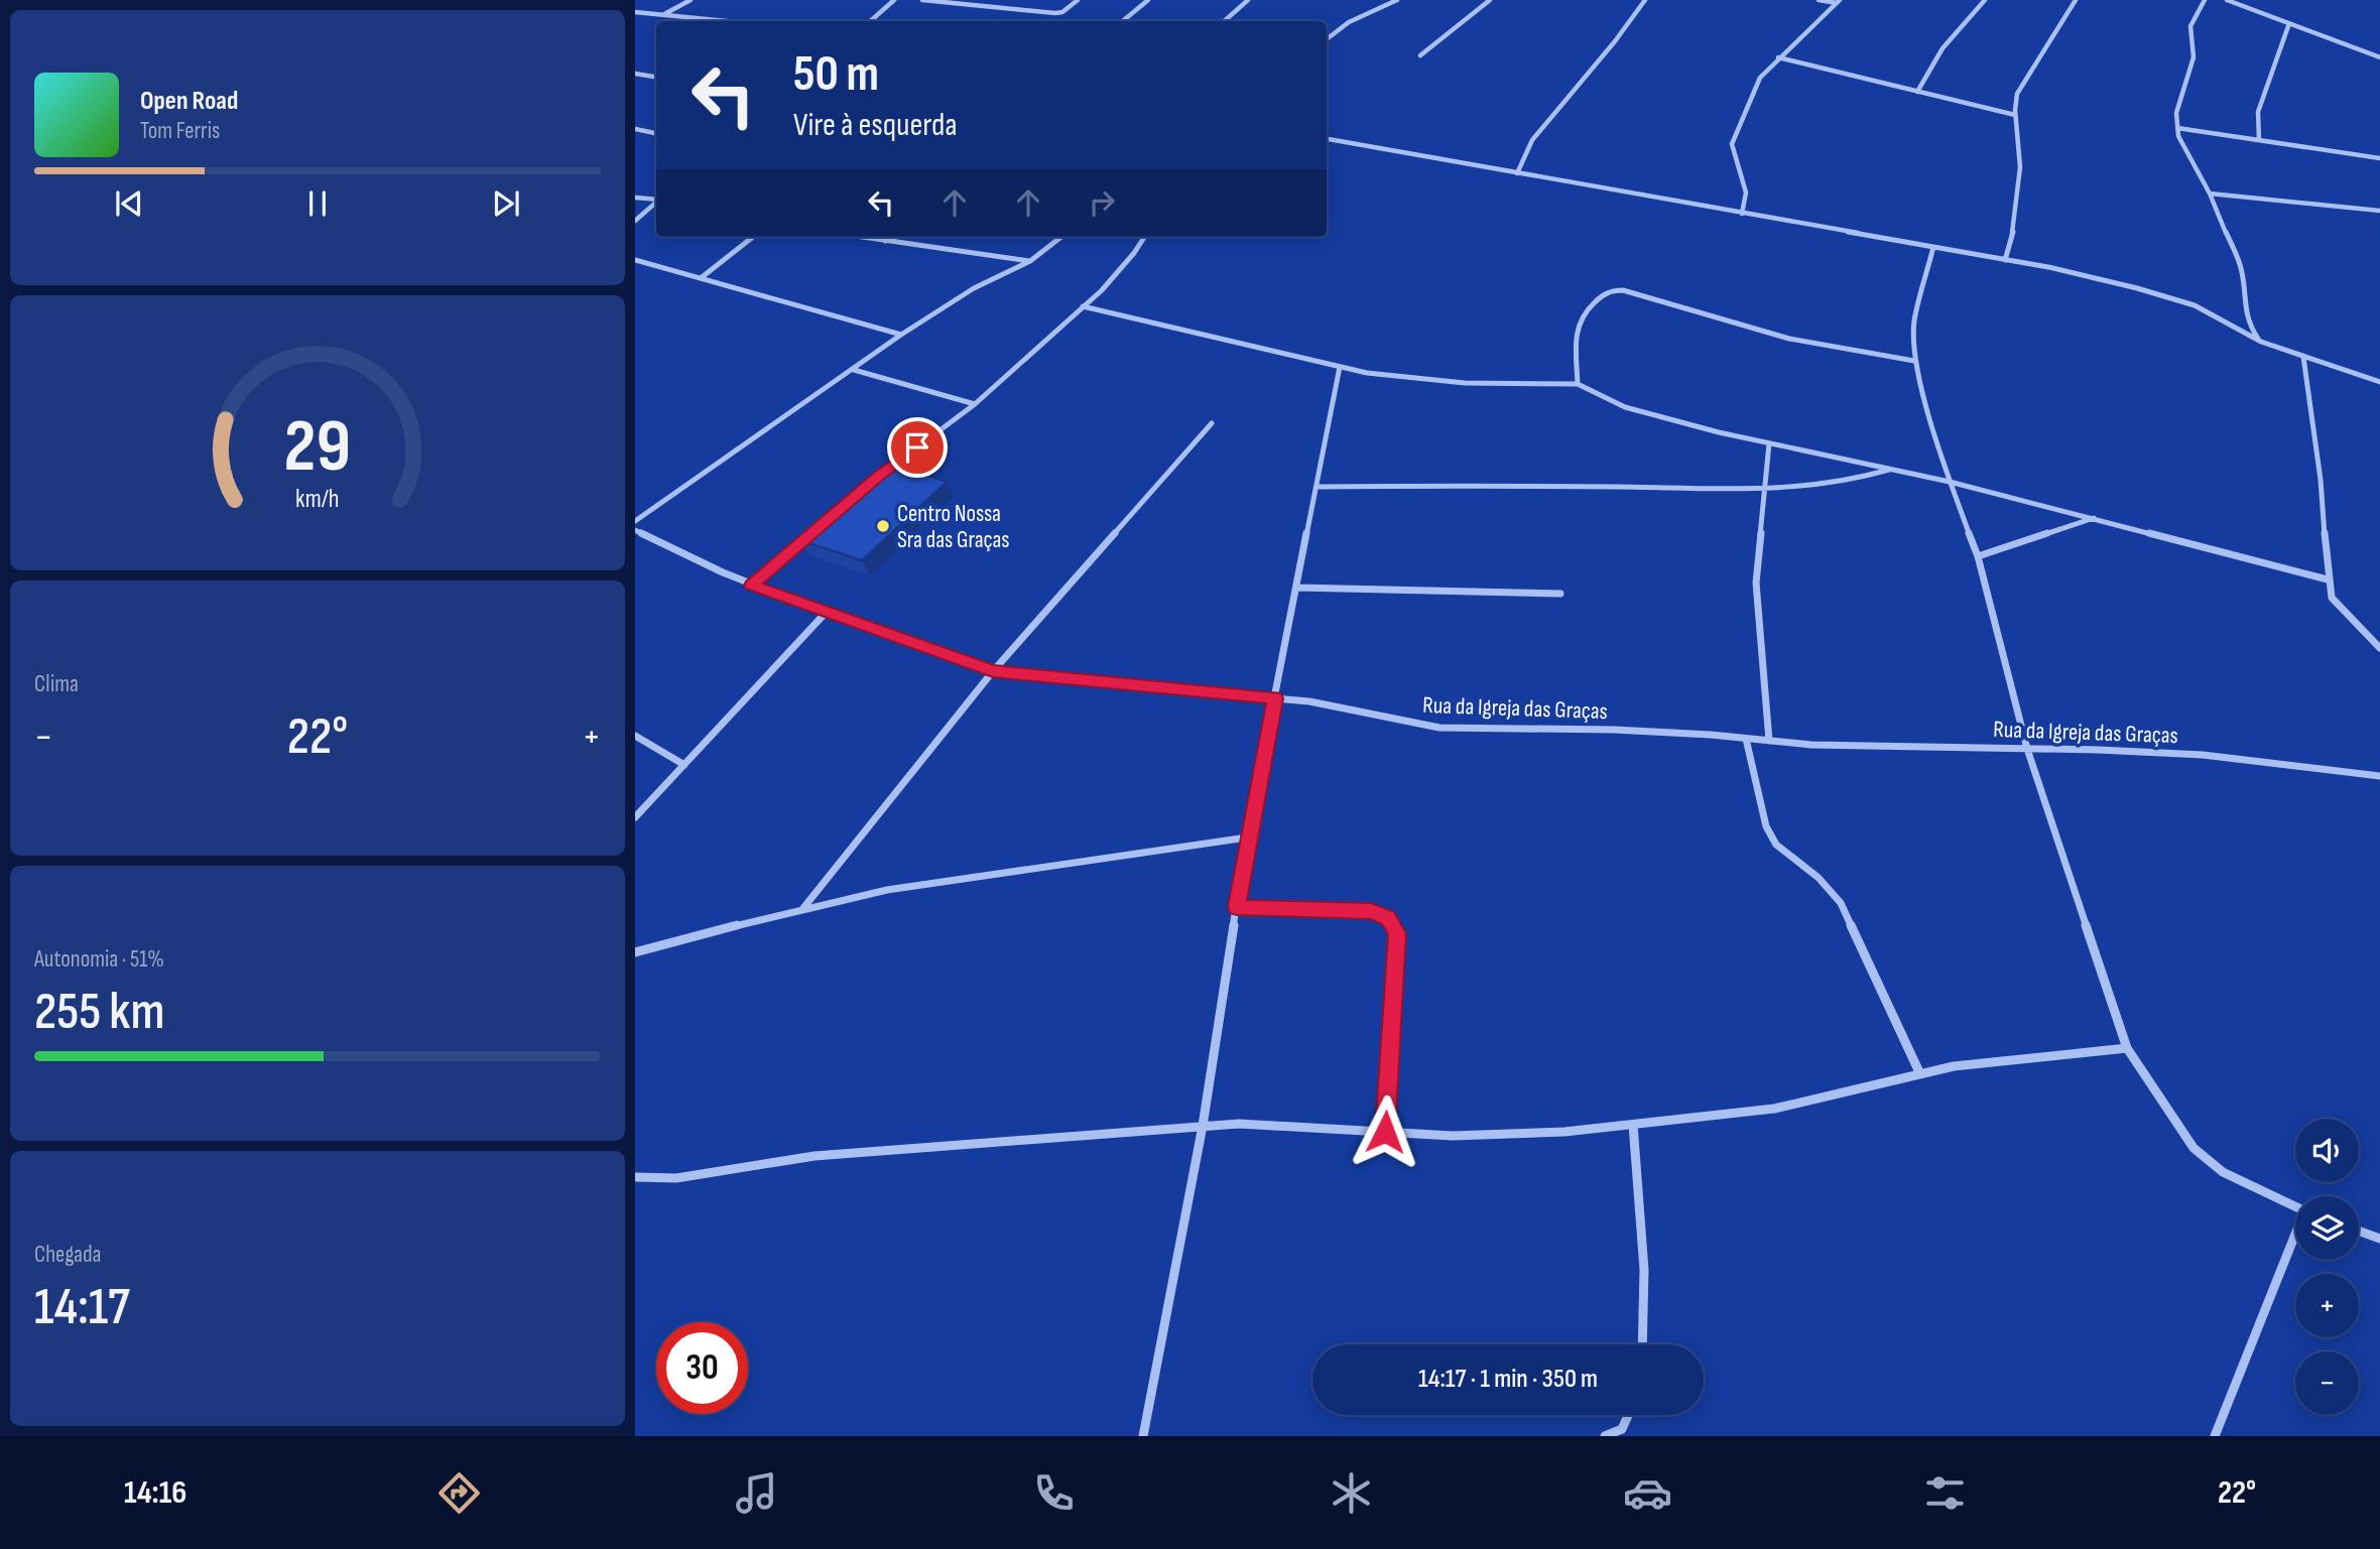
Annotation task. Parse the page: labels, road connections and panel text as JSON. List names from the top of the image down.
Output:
{
  "streets": {
    "street": ["Rua da Igreja das Graças"]
  },
  "places": ["Centro Nossa Sra das Graças"],
  "page": {
    "turn": ["50 m", "Vire à esquerda"],
    "song": ["Open Road", "Tom Ferris"],
    "tile": [
      "Clima",
      ["Autonomia · 51%", "255 km"],
      ["Chegada", "14:17"]
    ],
    "heat": ["−", "22°", "+"],
    "map_buttons": ["+", "−"],
    "limit": "30",
    "trip": "14:17 · 1 min · 350 m",
    "tabs": ["14:16", "22°"],
    "gauge": ["29", "km/h"]
  }
}
